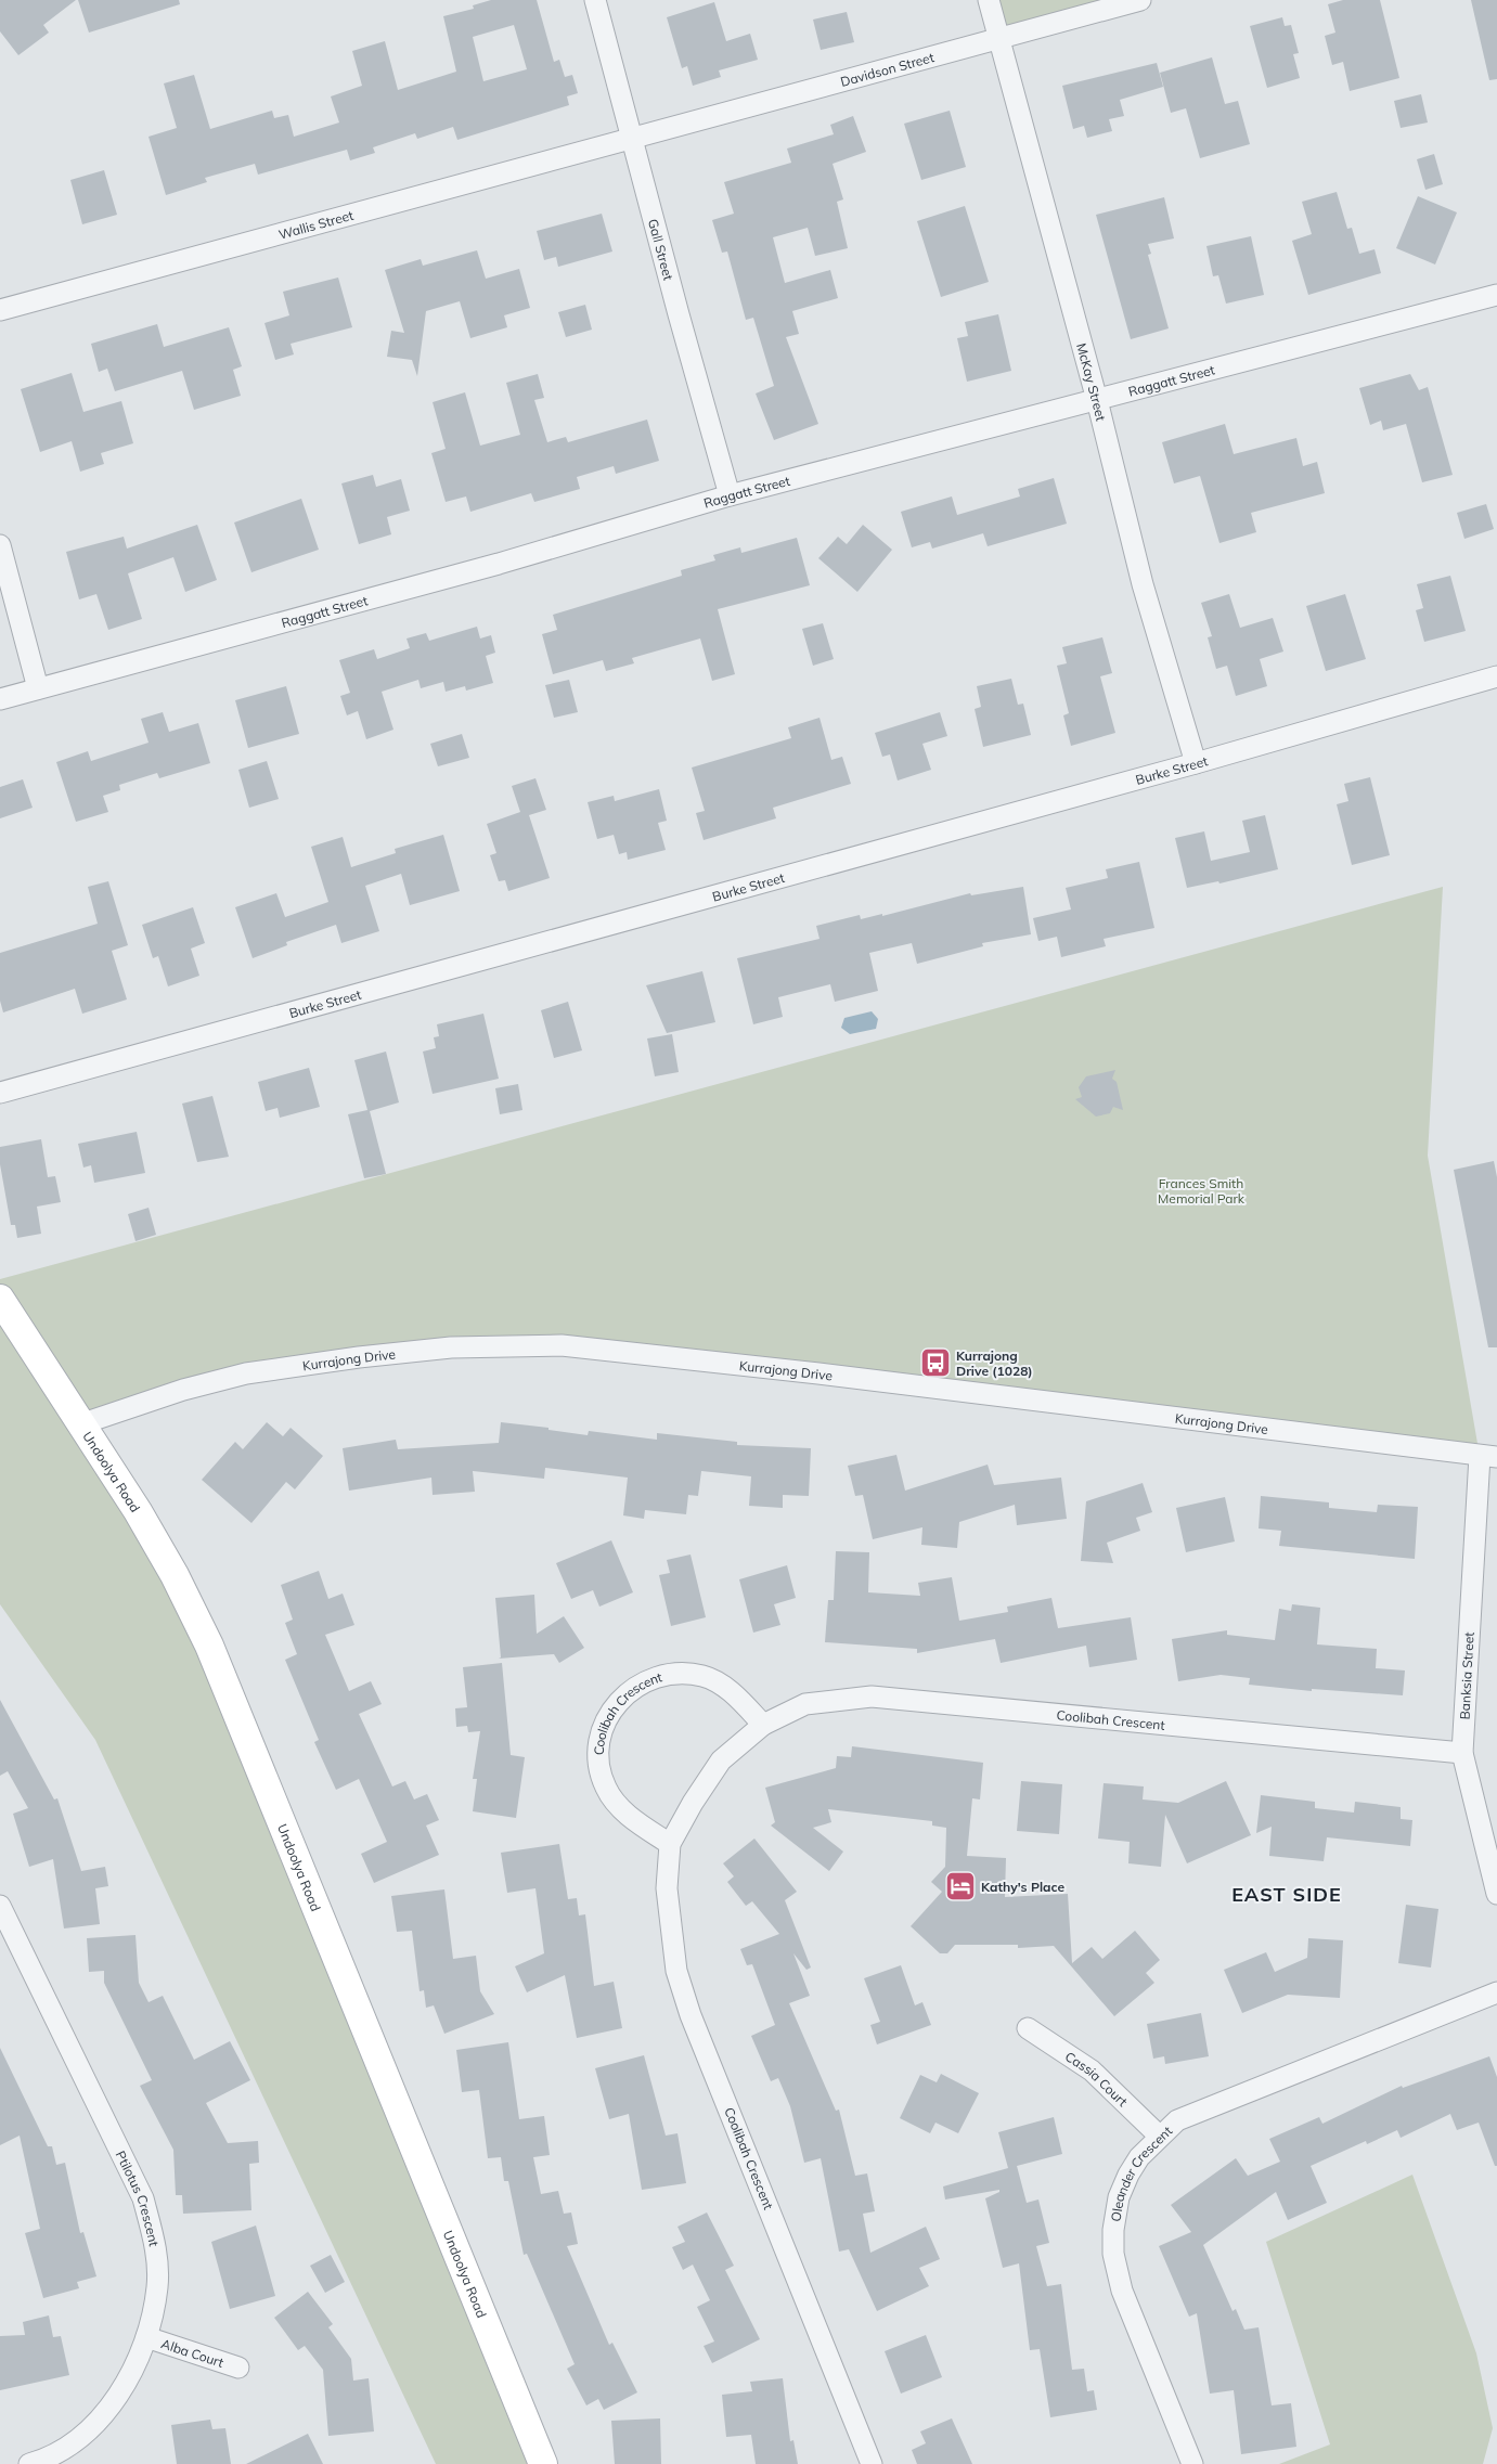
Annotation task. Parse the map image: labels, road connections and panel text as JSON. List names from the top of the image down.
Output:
{
  "streets": {
    "main road": ["Undoolya Road"],
    "street": [
      "Davidson Street",
      "Wallis Street",
      "Gall Street",
      "Raggatt Street",
      "McKay Street",
      "Burke Street",
      "Kurrajong Drive",
      "Banksia Street",
      "Coolibah Crescent",
      "Cassia Court",
      "Oleander Crescent",
      "Ptilotus Crescent",
      "Alba Court"
    ]
  },
  "crossings": [
    ["Davidson Street", "Wallis Street"],
    ["Davidson Street", "Gall Street"],
    ["Davidson Street", "McKay Street"],
    ["Wallis Street", "Gall Street"],
    ["Gall Street", "Raggatt Street"],
    ["Raggatt Street", "McKay Street"],
    ["McKay Street", "Burke Street"],
    ["Kurrajong Drive", "Undoolya Road"],
    ["Kurrajong Drive", "Banksia Street"],
    ["Banksia Street", "Coolibah Crescent"],
    ["Cassia Court", "Oleander Crescent"],
    ["Ptilotus Crescent", "Alba Court"]
  ],
  "districts": ["EAST SIDE"],
  "parks": ["Frances Smith Memorial Park"],
  "places": {
    "bus stop": ["Kurrajong Drive (1028)"],
    "hotel": ["Kathy's Place"]
  }
}
